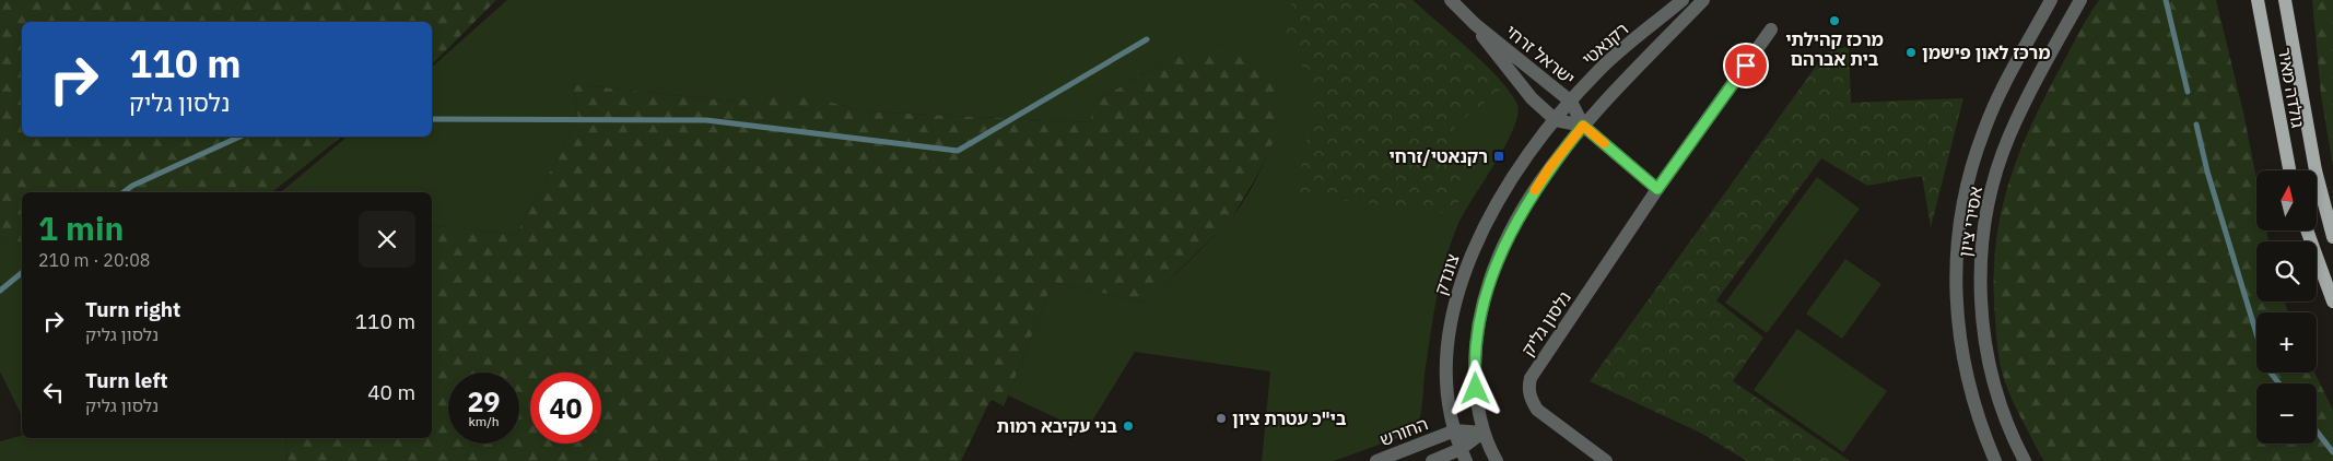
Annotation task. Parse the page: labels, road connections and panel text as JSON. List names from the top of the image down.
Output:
{
  "streets": {
    "main road": ["גולדה מאיר"],
    "street": [
      "רקנאטי",
      "ישראל זרחי",
      "אסירי ציון",
      "צונדק",
      "נלסון גליק",
      "החורש"
    ]
  },
  "crossings": [
    ["רקנאטי", "ישראל זרחי"],
    ["רקנאטי", "צונדק"],
    ["ישראל זרחי", "צונדק"],
    ["צונדק", "החורש"]
  ],
  "places": {
    "other": [
      "מרכז קהילתי בית אברהם",
      "מרכז לאון פישמן",
      "בי\"כ עטרת ציון",
      "בני עקיבא רמות"
    ],
    "transit": ["רקנאטי/זרחי"]
  },
  "north": "top",
  "page": {
    "turn": ["110 m", "נלסון גליק"],
    "map_buttons": ["+", "−"],
    "heading": ["1 min", "210 m · 20:08"],
    "list": [
      {
        "name": "Turn right",
        "note": "נלסון גליק",
        "value": "110 m"
      },
      {
        "name": "Turn left",
        "note": "נלסון גליק",
        "value": "40 m"
      }
    ],
    "speed": "29 km/h",
    "limit": "40"
  }
}
